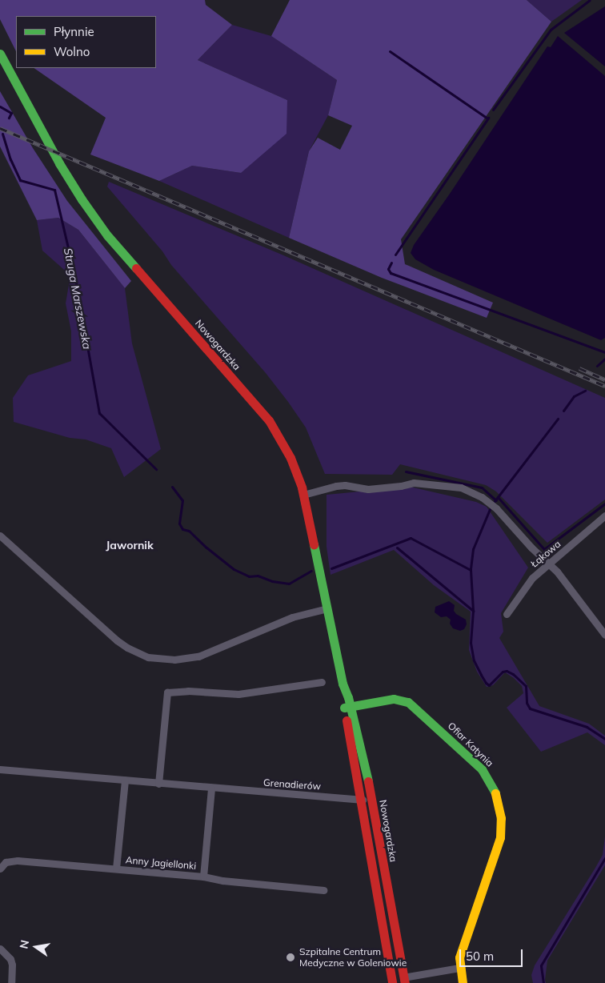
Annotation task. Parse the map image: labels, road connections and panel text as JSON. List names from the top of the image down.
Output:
{
  "streets": {
    "street": [
      "Nowogardzka",
      "Łąkowa",
      "Ofiar Katynia",
      "Grenadierów",
      "Anny Jagiellonki"
    ]
  },
  "crossings": [
    ["Nowogardzka", "Ofiar Katynia"],
    ["Nowogardzka", "Grenadierów"]
  ],
  "districts": ["Jawornik"],
  "water": ["Struga Marszewska"],
  "places": ["Szpitalne Centrum Medyczne w Goleniowie"],
  "legend": ["Płynnie", "Wolno"],
  "scale_bar": "50 m",
  "north": "left"
}
